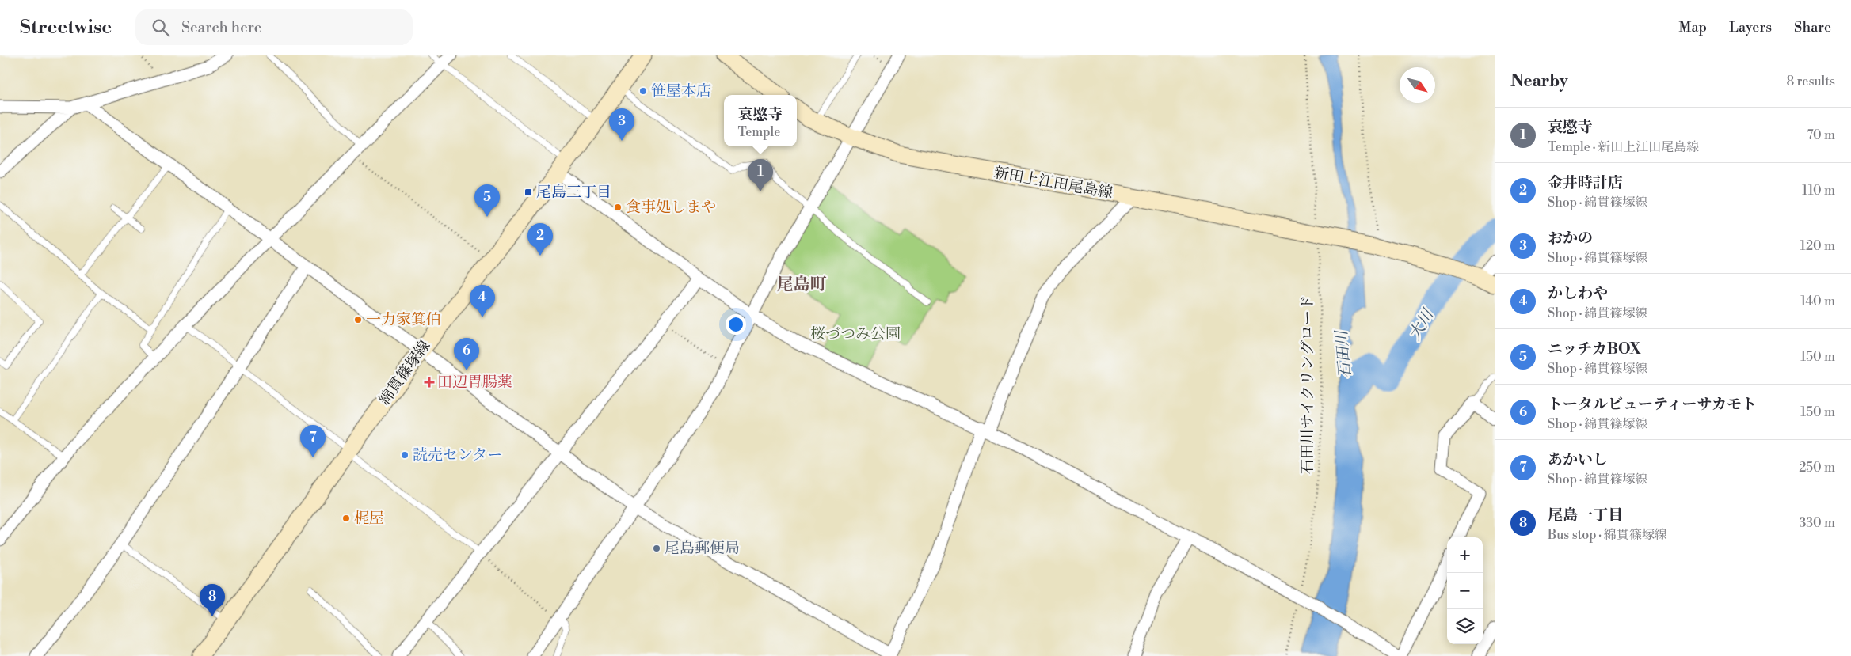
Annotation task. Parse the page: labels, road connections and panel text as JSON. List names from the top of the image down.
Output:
{
  "streets": {
    "main road": ["新田上江田尾島線", "綿貫篠塚線"],
    "path": ["石田川サイクリングロード"]
  },
  "crossings": [
    ["新田上江田尾島線", "石田川サイクリングロード"]
  ],
  "districts": ["尾島町"],
  "water": ["大川", "石田川"],
  "parks": ["桜づつみ公園"],
  "places": {
    "other": [
      "笹屋本店",
      "食事処しまや",
      "一力家箕伯",
      "読売センター",
      "梶屋",
      "尾島郵便局"
    ],
    "transit": ["尾島三丁目"],
    "health": ["田辺胃腸薬"]
  },
  "north": "bottom right",
  "page": {
    "header": "Streetwise",
    "search": "Search here",
    "nav": ["Map", "Layers", "Share"],
    "heading": ["Nearby", "8 results"],
    "popup": ["哀愍寺", "Temple"],
    "list": [
      {
        "mark": "1",
        "name": "哀愍寺",
        "note": "Temple · 新田上江田尾島線",
        "value": "70 m"
      },
      {
        "mark": "2",
        "name": "金井時計店",
        "note": "Shop · 綿貫篠塚線",
        "value": "110 m"
      },
      {
        "mark": "3",
        "name": "おかの",
        "note": "Shop · 綿貫篠塚線",
        "value": "120 m"
      },
      {
        "mark": "4",
        "name": "かしわや",
        "note": "Shop · 綿貫篠塚線",
        "value": "140 m"
      },
      {
        "mark": "5",
        "name": "ニッチカBOX",
        "note": "Shop · 綿貫篠塚線",
        "value": "150 m"
      },
      {
        "mark": "6",
        "name": "トータルビューティーサカモト",
        "note": "Shop · 綿貫篠塚線",
        "value": "150 m"
      },
      {
        "mark": "7",
        "name": "あかいし",
        "note": "Shop · 綿貫篠塚線",
        "value": "250 m"
      },
      {
        "mark": "8",
        "name": "尾島一丁目",
        "note": "Bus stop · 綿貫篠塚線",
        "value": "330 m"
      }
    ],
    "pins": [
      "3",
      "1",
      "5",
      "2",
      "4",
      "6",
      "7",
      "8"
    ],
    "map_buttons": ["+", "−"]
  }
}
